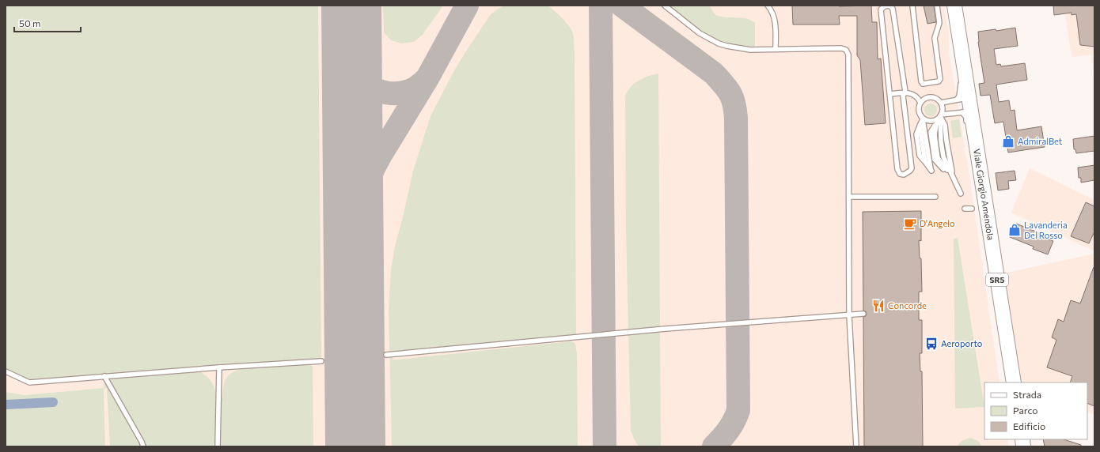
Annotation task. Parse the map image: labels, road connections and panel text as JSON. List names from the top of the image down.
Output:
{
  "streets": {
    "main road": ["Viale Giorgio Amendola", "SR5"]
  },
  "places": {
    "shop": ["AdmiralBet", "Lavanderia Del Rosso"],
    "cafe": ["D'Angelo"],
    "restaurant": ["Concorde"],
    "bus stop": ["Aeroporto"]
  },
  "legend": ["Strada", "Parco", "Edificio"],
  "scale_bar": "50 m"
}
